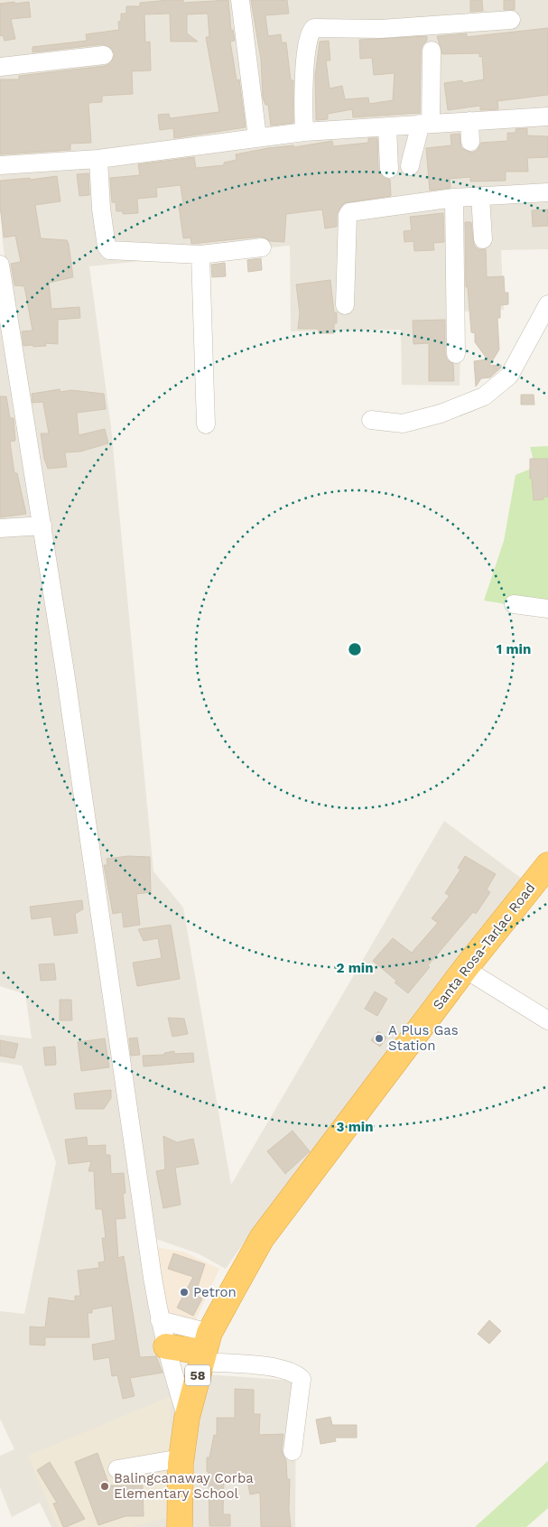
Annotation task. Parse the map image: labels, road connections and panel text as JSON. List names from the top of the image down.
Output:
{
  "streets": {
    "highway": ["Santa Rosa-Tarlac Road", "58"]
  },
  "places": ["A Plus Gas Station", "Petron", "Balingcanaway Corba Elementary School"],
  "rings": ["1 min", "2 min", "3 min"]
}
